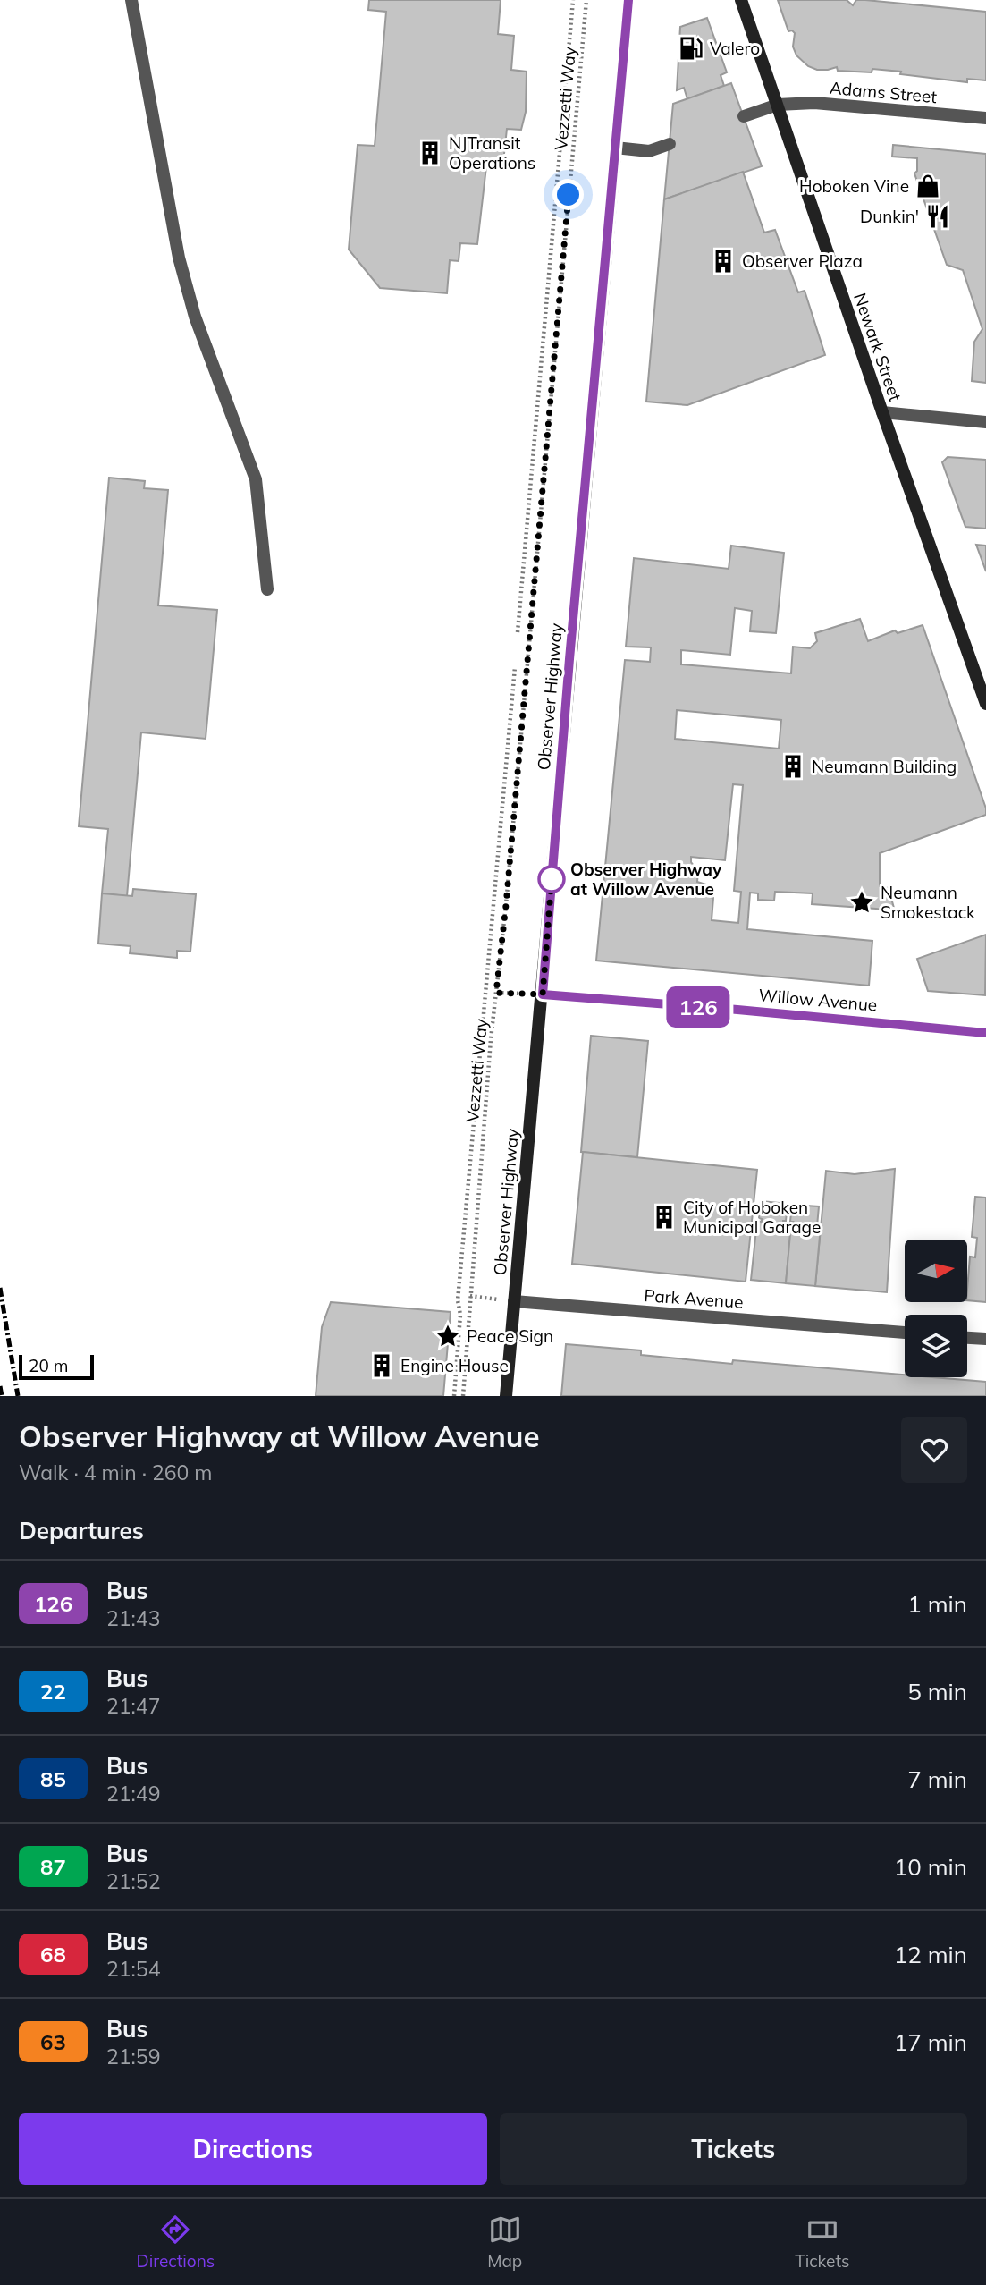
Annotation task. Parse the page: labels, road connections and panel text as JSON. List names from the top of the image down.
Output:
{
  "streets": {
    "main road": ["Newark Street", "Observer Highway", "Willow Avenue"],
    "street": ["Adams Street", "Park Avenue"],
    "path": ["Vezzetti Way"]
  },
  "crossings": [
    ["Adams Street", "Newark Street"],
    ["Observer Highway", "Willow Avenue"],
    ["Observer Highway", "Park Avenue"]
  ],
  "places": {
    "fuel station": ["Valero"],
    "building": [
      "NJTransit Operations",
      "Observer Plaza",
      "Neumann Building",
      "City of Hoboken Municipal Garage",
      "Engine House"
    ],
    "shop": ["Hoboken Vine"],
    "restaurant": ["Dunkin'"],
    "other": ["Observer Highway at Willow Avenue"],
    "place": ["Neumann Smokestack", "Peace Sign"]
  },
  "lines": ["bus line 126"],
  "scale_bar": "20 m",
  "north": "right",
  "page": {
    "on_map": "126",
    "scale": "20 m",
    "heading": [
      ["Observer Highway at Willow Avenue", "Walk · 4 min · 260 m"],
      "Departures"
    ],
    "list": [
      {
        "mark": "126",
        "name": "Bus",
        "note": "21:43",
        "value": "1 min"
      },
      {
        "mark": "22",
        "name": "Bus",
        "note": "21:47",
        "value": "5 min"
      },
      {
        "mark": "85",
        "name": "Bus",
        "note": "21:49",
        "value": "7 min"
      },
      {
        "mark": "87",
        "name": "Bus",
        "note": "21:52",
        "value": "10 min"
      },
      {
        "mark": "68",
        "name": "Bus",
        "note": "21:54",
        "value": "12 min"
      },
      {
        "mark": "63",
        "name": "Bus",
        "note": "21:59",
        "value": "17 min"
      }
    ],
    "buttons": ["Directions", "Tickets"],
    "tabs": ["Directions", "Map", "Tickets"]
  }
}
